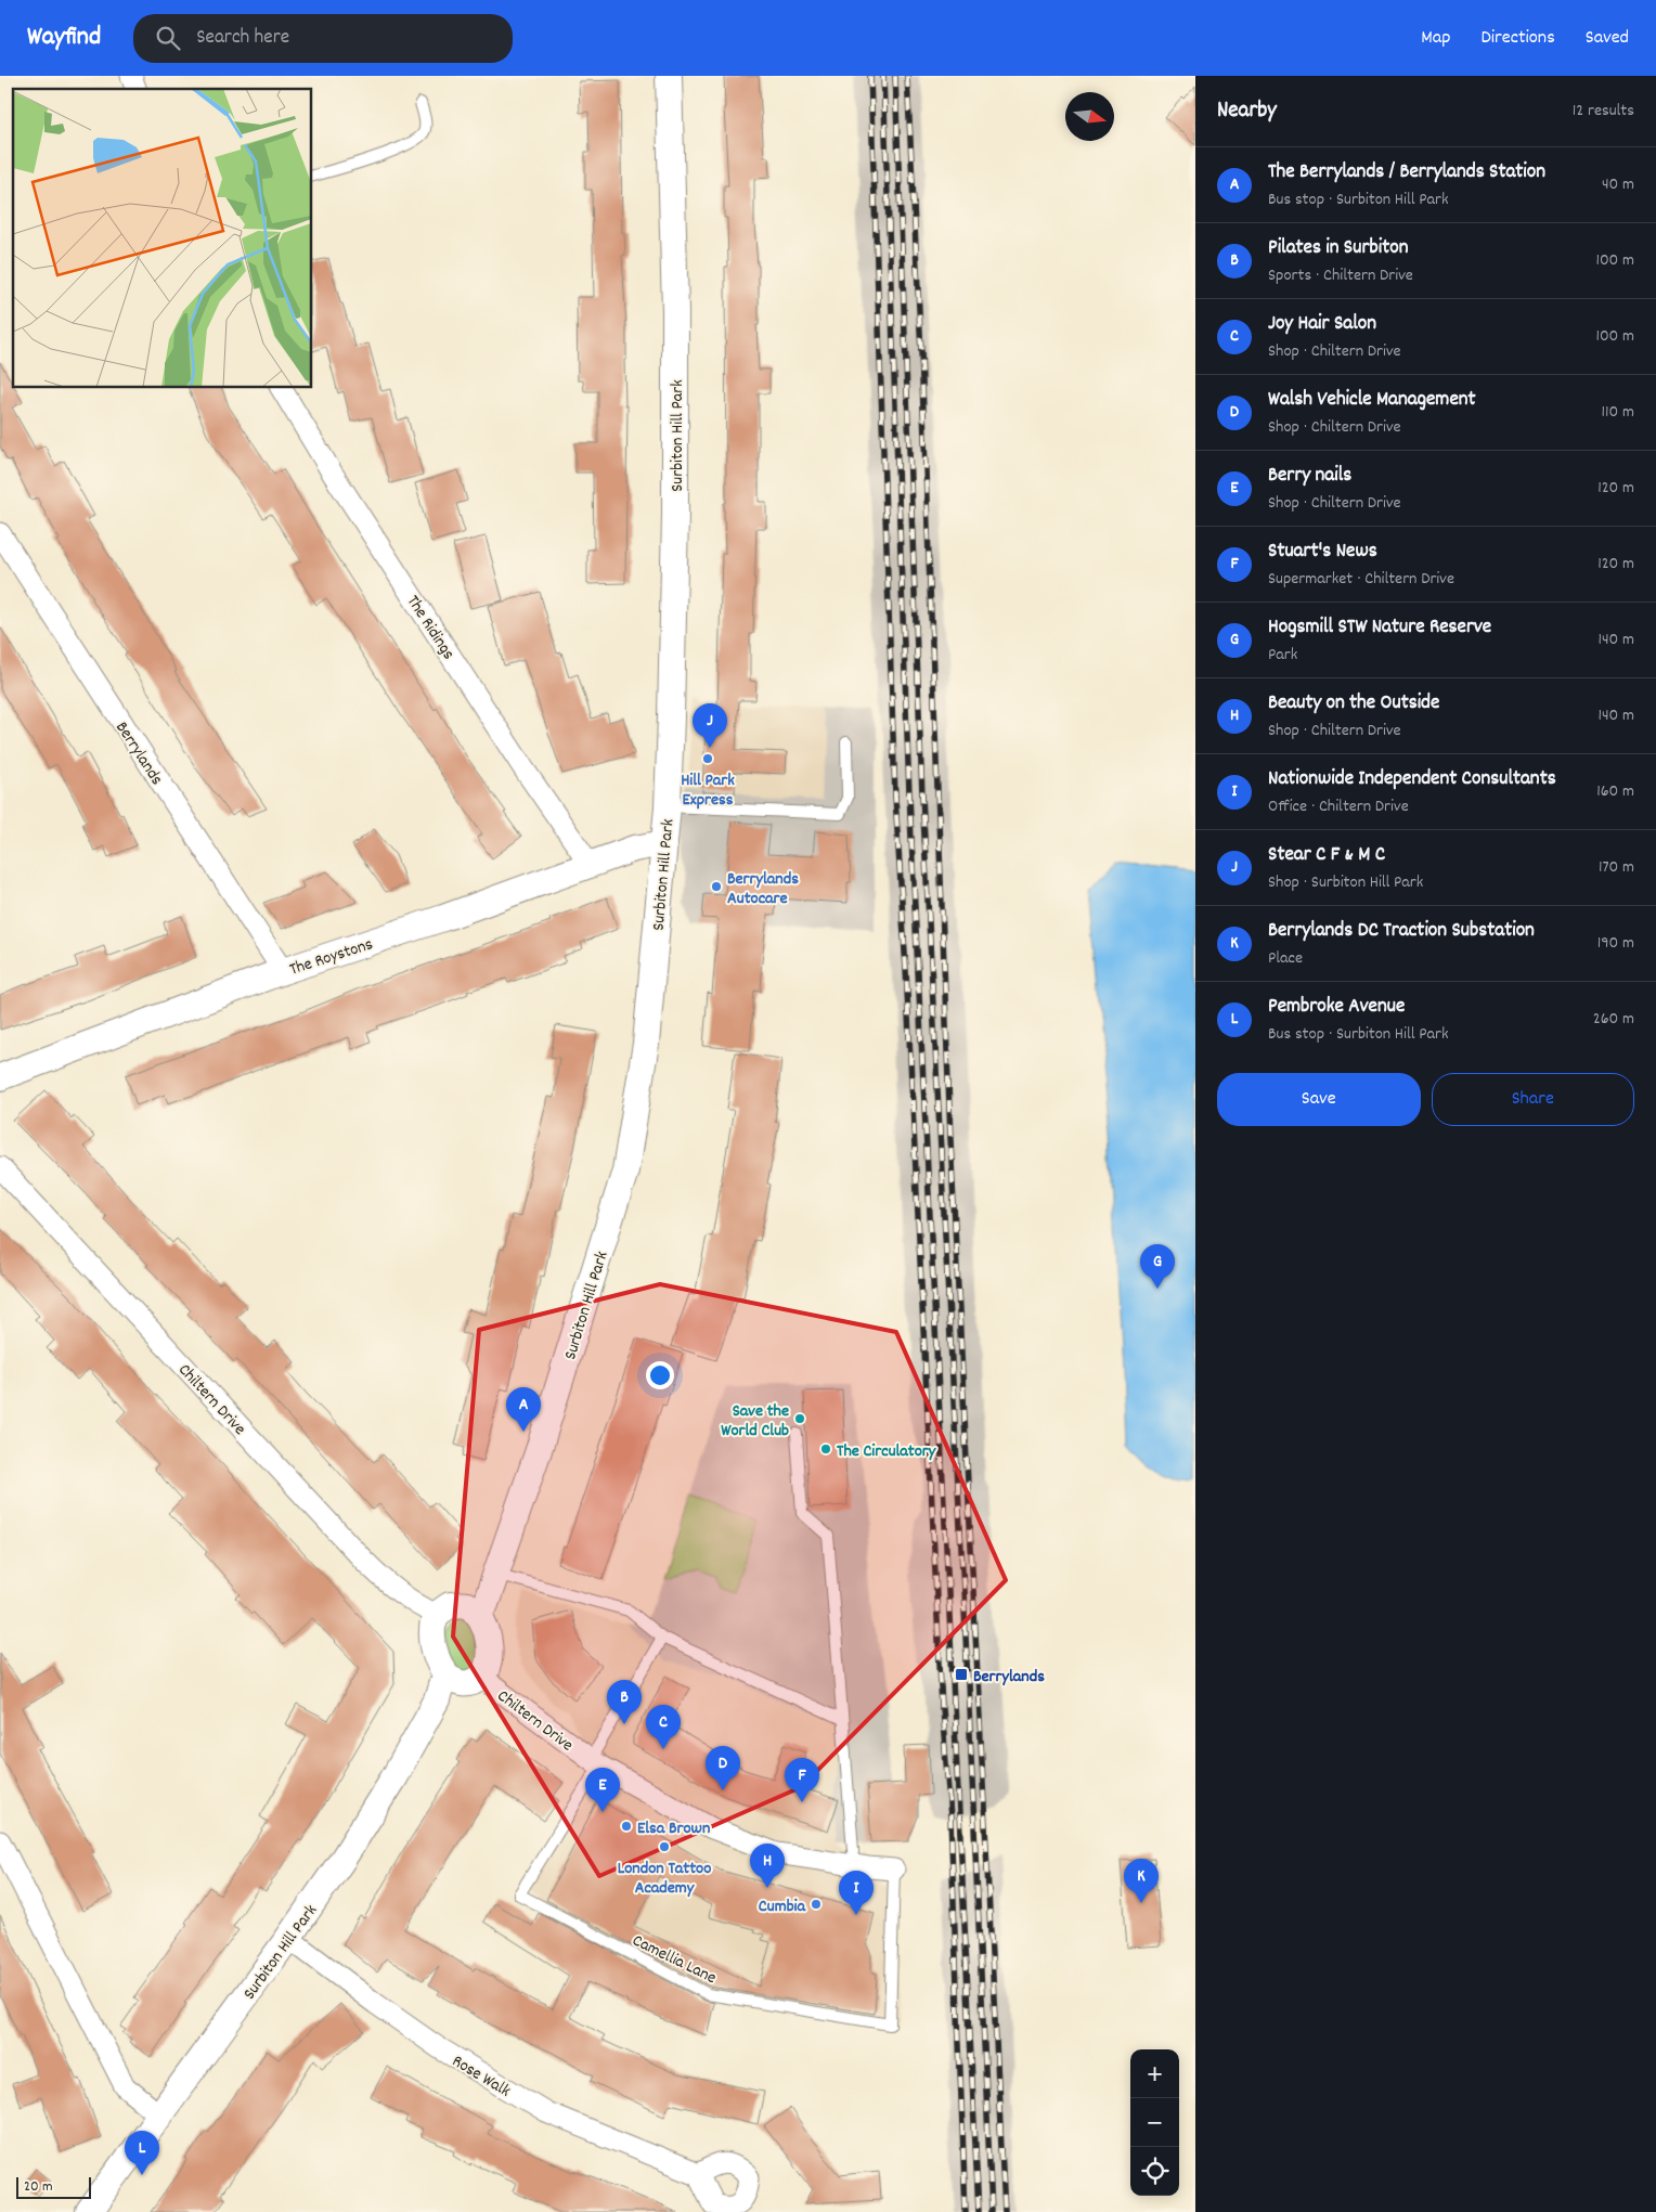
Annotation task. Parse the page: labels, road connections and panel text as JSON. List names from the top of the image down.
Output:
{
  "streets": {
    "street": [
      "Surbiton Hill Park",
      "The Ridings",
      "Berrylands",
      "The Roystons",
      "Chiltern Drive",
      "Rose Walk"
    ],
    "lane": ["Camellia Lane"]
  },
  "crossings": [
    ["Surbiton Hill Park", "The Roystons"],
    ["Surbiton Hill Park", "Chiltern Drive"],
    ["Surbiton Hill Park", "Rose Walk"],
    ["The Ridings", "The Roystons"],
    ["Berrylands", "The Roystons"],
    ["Chiltern Drive", "Camellia Lane"]
  ],
  "places": {
    "other": [
      "Hill Park Express",
      "Berrylands Autocare",
      "Save the World Club",
      "The Circulatory",
      "Elsa Brown",
      "London Tattoo Academy",
      "Cumbia"
    ],
    "transit": ["Berrylands"]
  },
  "scale_bar": "20 m",
  "north": "right",
  "page": {
    "header": "Wayfind",
    "search": "Search here",
    "nav": ["Map", "Directions", "Saved"],
    "heading": ["Nearby", "12 results"],
    "list": [
      {
        "mark": "A",
        "name": "The Berrylands / Berrylands Station",
        "note": "Bus stop · Surbiton Hill Park",
        "value": "40 m"
      },
      {
        "mark": "B",
        "name": "Pilates in Surbiton",
        "note": "Sports · Chiltern Drive",
        "value": "100 m"
      },
      {
        "mark": "C",
        "name": "Joy Hair Salon",
        "note": "Shop · Chiltern Drive",
        "value": "100 m"
      },
      {
        "mark": "D",
        "name": "Walsh Vehicle Management",
        "note": "Shop · Chiltern Drive",
        "value": "110 m"
      },
      {
        "mark": "E",
        "name": "Berry nails",
        "note": "Shop · Chiltern Drive",
        "value": "120 m"
      },
      {
        "mark": "F",
        "name": "Stuart's News",
        "note": "Supermarket · Chiltern Drive",
        "value": "120 m"
      },
      {
        "mark": "G",
        "name": "Hogsmill STW Nature Reserve",
        "note": "Park",
        "value": "140 m"
      },
      {
        "mark": "H",
        "name": "Beauty on the Outside",
        "note": "Shop · Chiltern Drive",
        "value": "140 m"
      },
      {
        "mark": "I",
        "name": "Nationwide Independent Consultants",
        "note": "Office · Chiltern Drive",
        "value": "160 m"
      },
      {
        "mark": "J",
        "name": "Stear C F & M C",
        "note": "Shop · Surbiton Hill Park",
        "value": "170 m"
      },
      {
        "mark": "K",
        "name": "Berrylands DC Traction Substation",
        "note": "Place",
        "value": "190 m"
      },
      {
        "mark": "L",
        "name": "Pembroke Avenue",
        "note": "Bus stop · Surbiton Hill Park",
        "value": "260 m"
      }
    ],
    "pins": [
      "J",
      "G",
      "A",
      "B",
      "C",
      "D",
      "F",
      "E",
      "H",
      "K",
      "I",
      "L"
    ],
    "buttons": ["Save", "Share"],
    "map_buttons": ["+", "−"],
    "scale": "20 m"
  }
}
